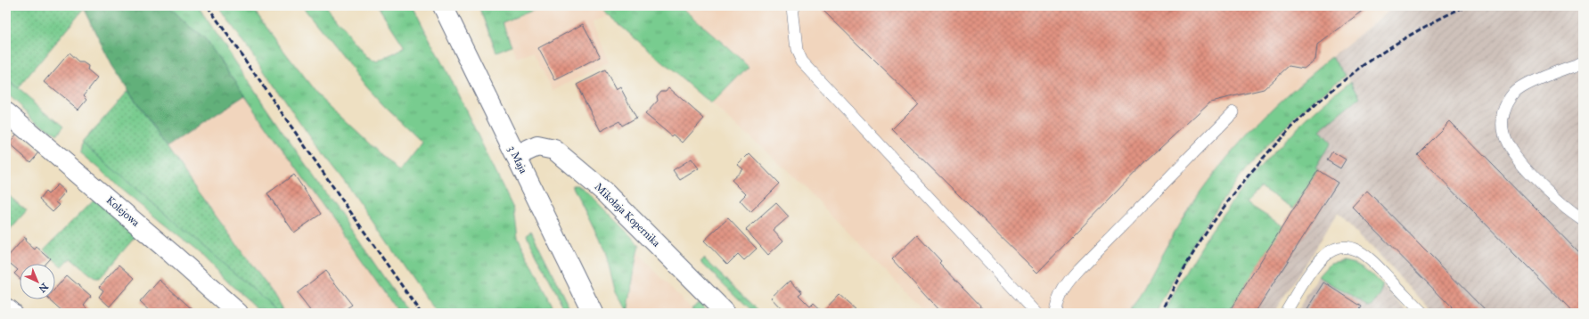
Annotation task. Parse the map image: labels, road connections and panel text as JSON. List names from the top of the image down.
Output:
{
  "streets": {
    "street": ["3 Maja", "Kolejowa", "Mikołaja Kopernika"]
  },
  "crossings": [
    ["3 Maja", "Mikołaja Kopernika"]
  ],
  "north": "bottom right"
}
